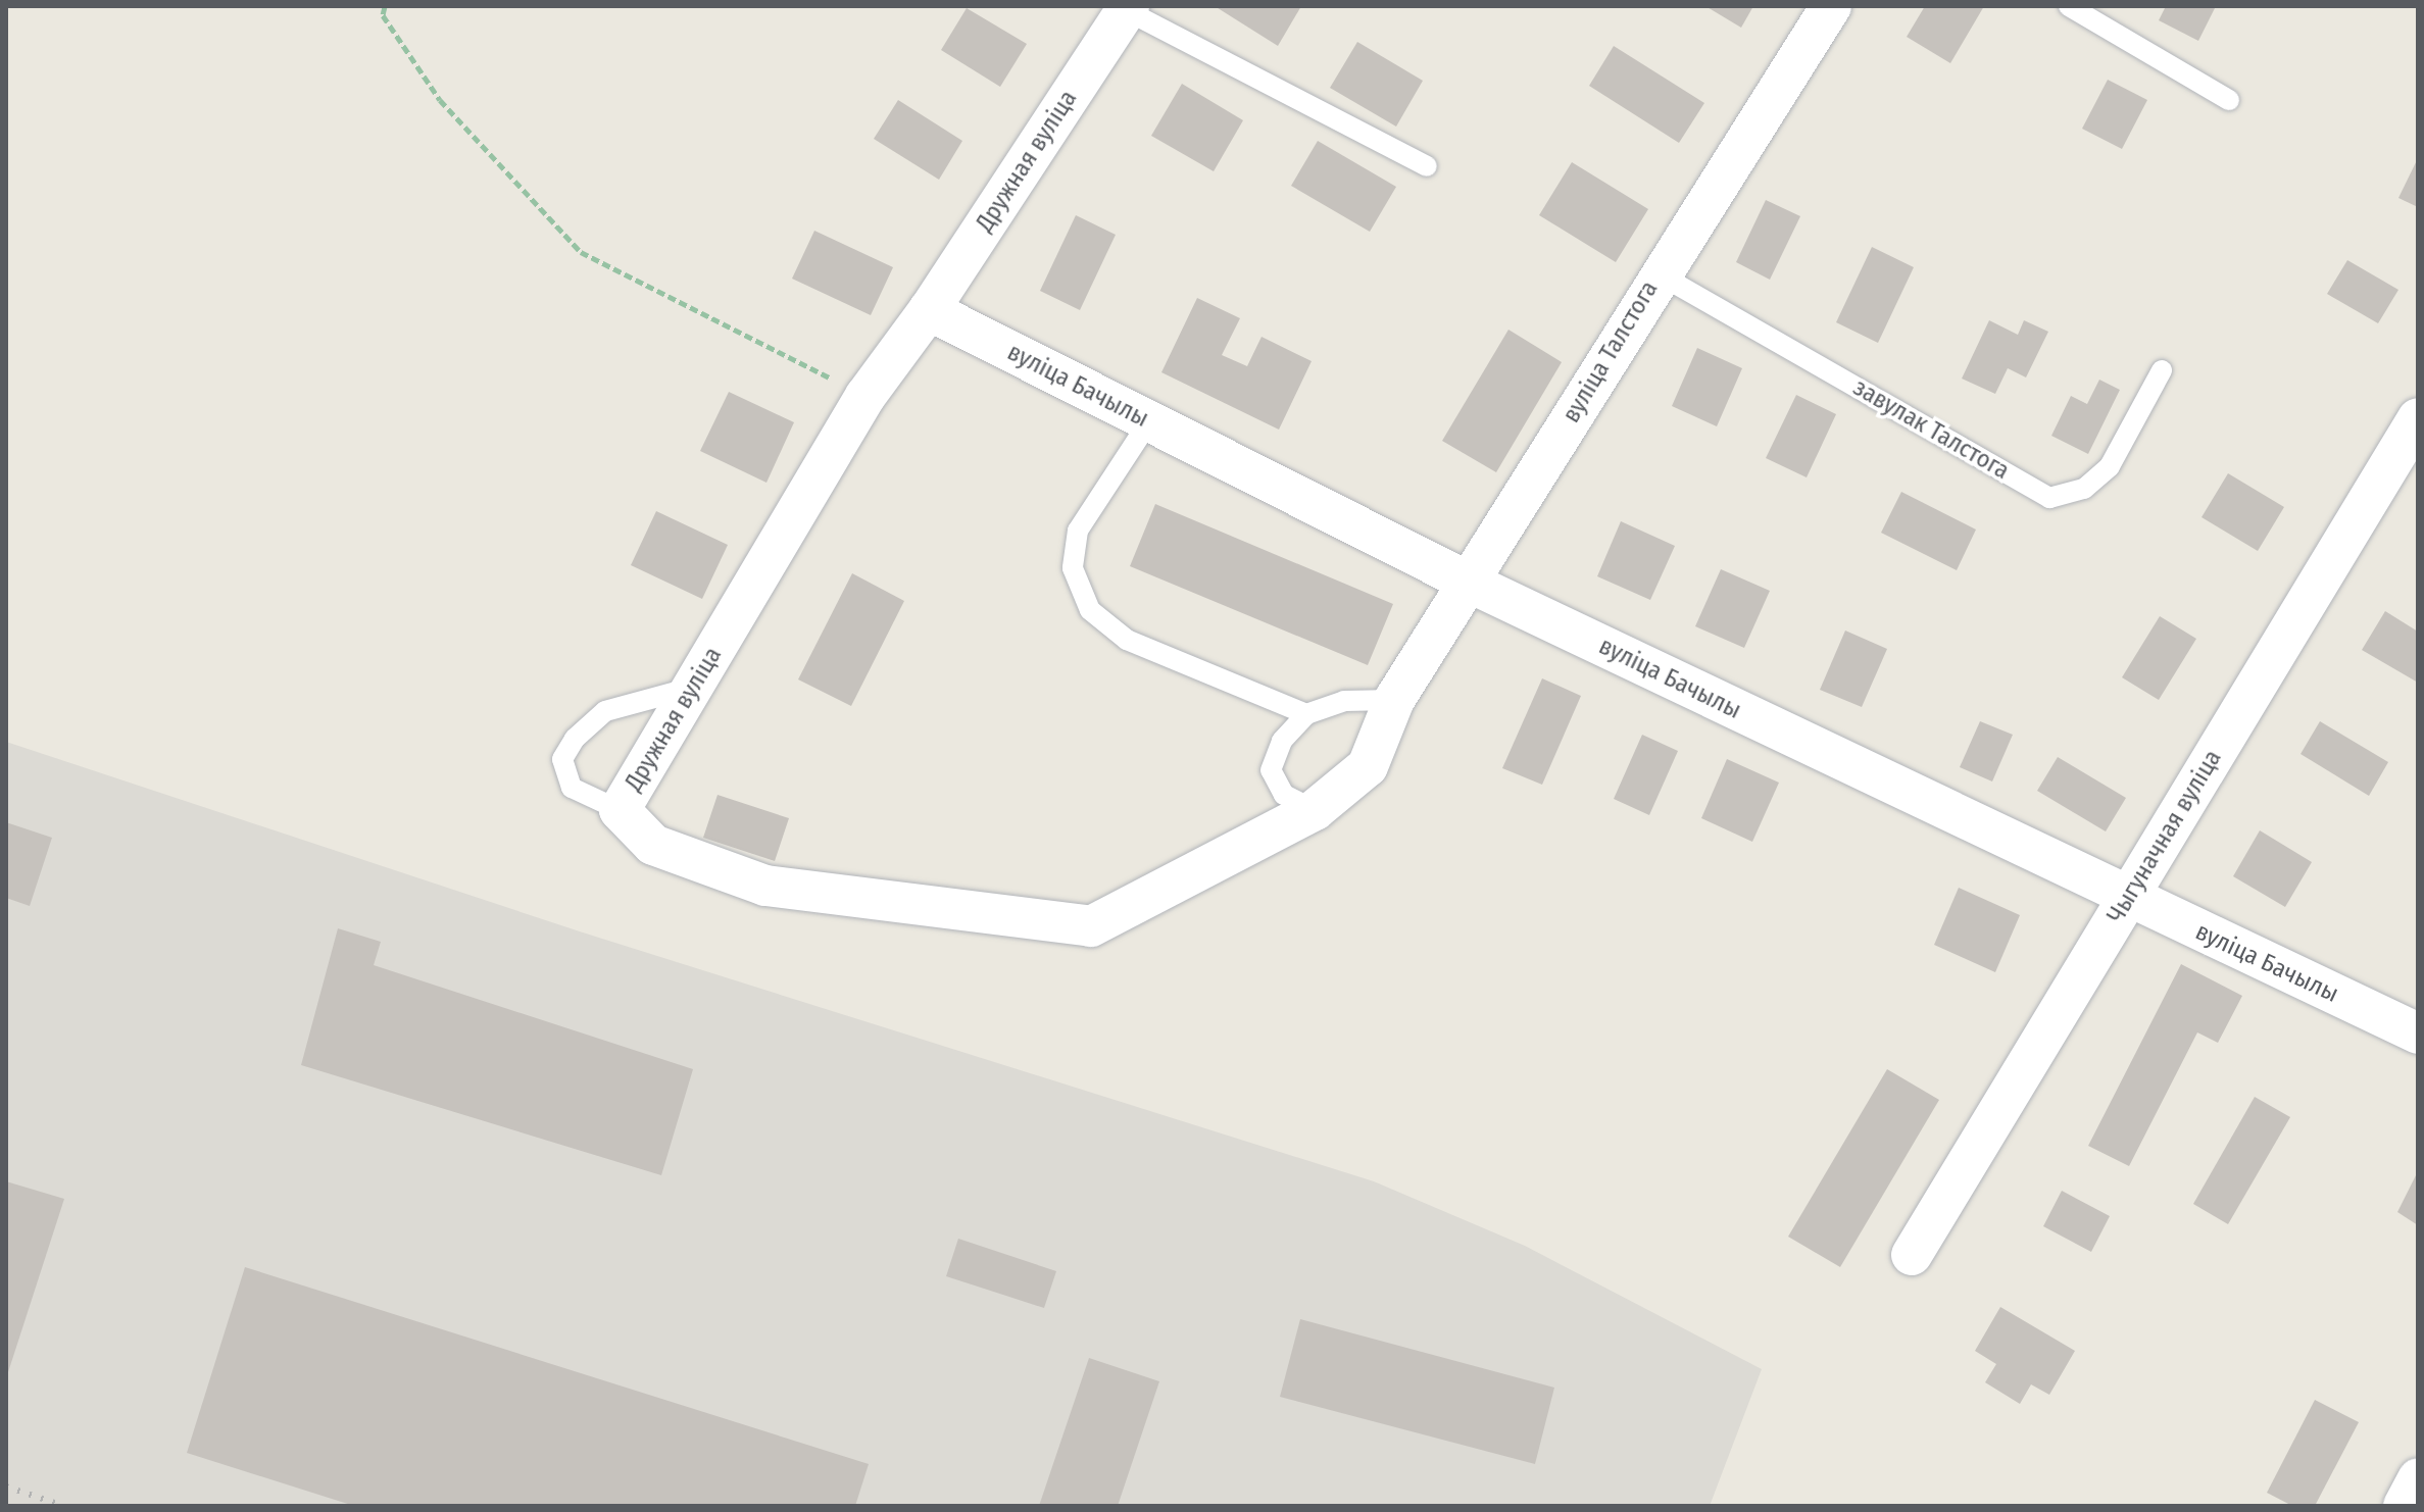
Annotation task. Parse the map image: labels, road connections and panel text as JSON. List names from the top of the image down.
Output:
{
  "streets": {
    "street": [
      "Дружная вуліца",
      "вуліца Талстога",
      "вуліца Бачылы",
      "Чыгуначная вуліца"
    ],
    "lane": ["завулак Талстога"]
  },
  "crossings": [
    ["Дружная вуліца", "вуліца Талстога"],
    ["Дружная вуліца", "вуліца Бачылы"],
    ["вуліца Талстога", "вуліца Бачылы"],
    ["вуліца Талстога", "завулак Талстога"],
    ["вуліца Бачылы", "Чыгуначная вуліца"]
  ]
}
